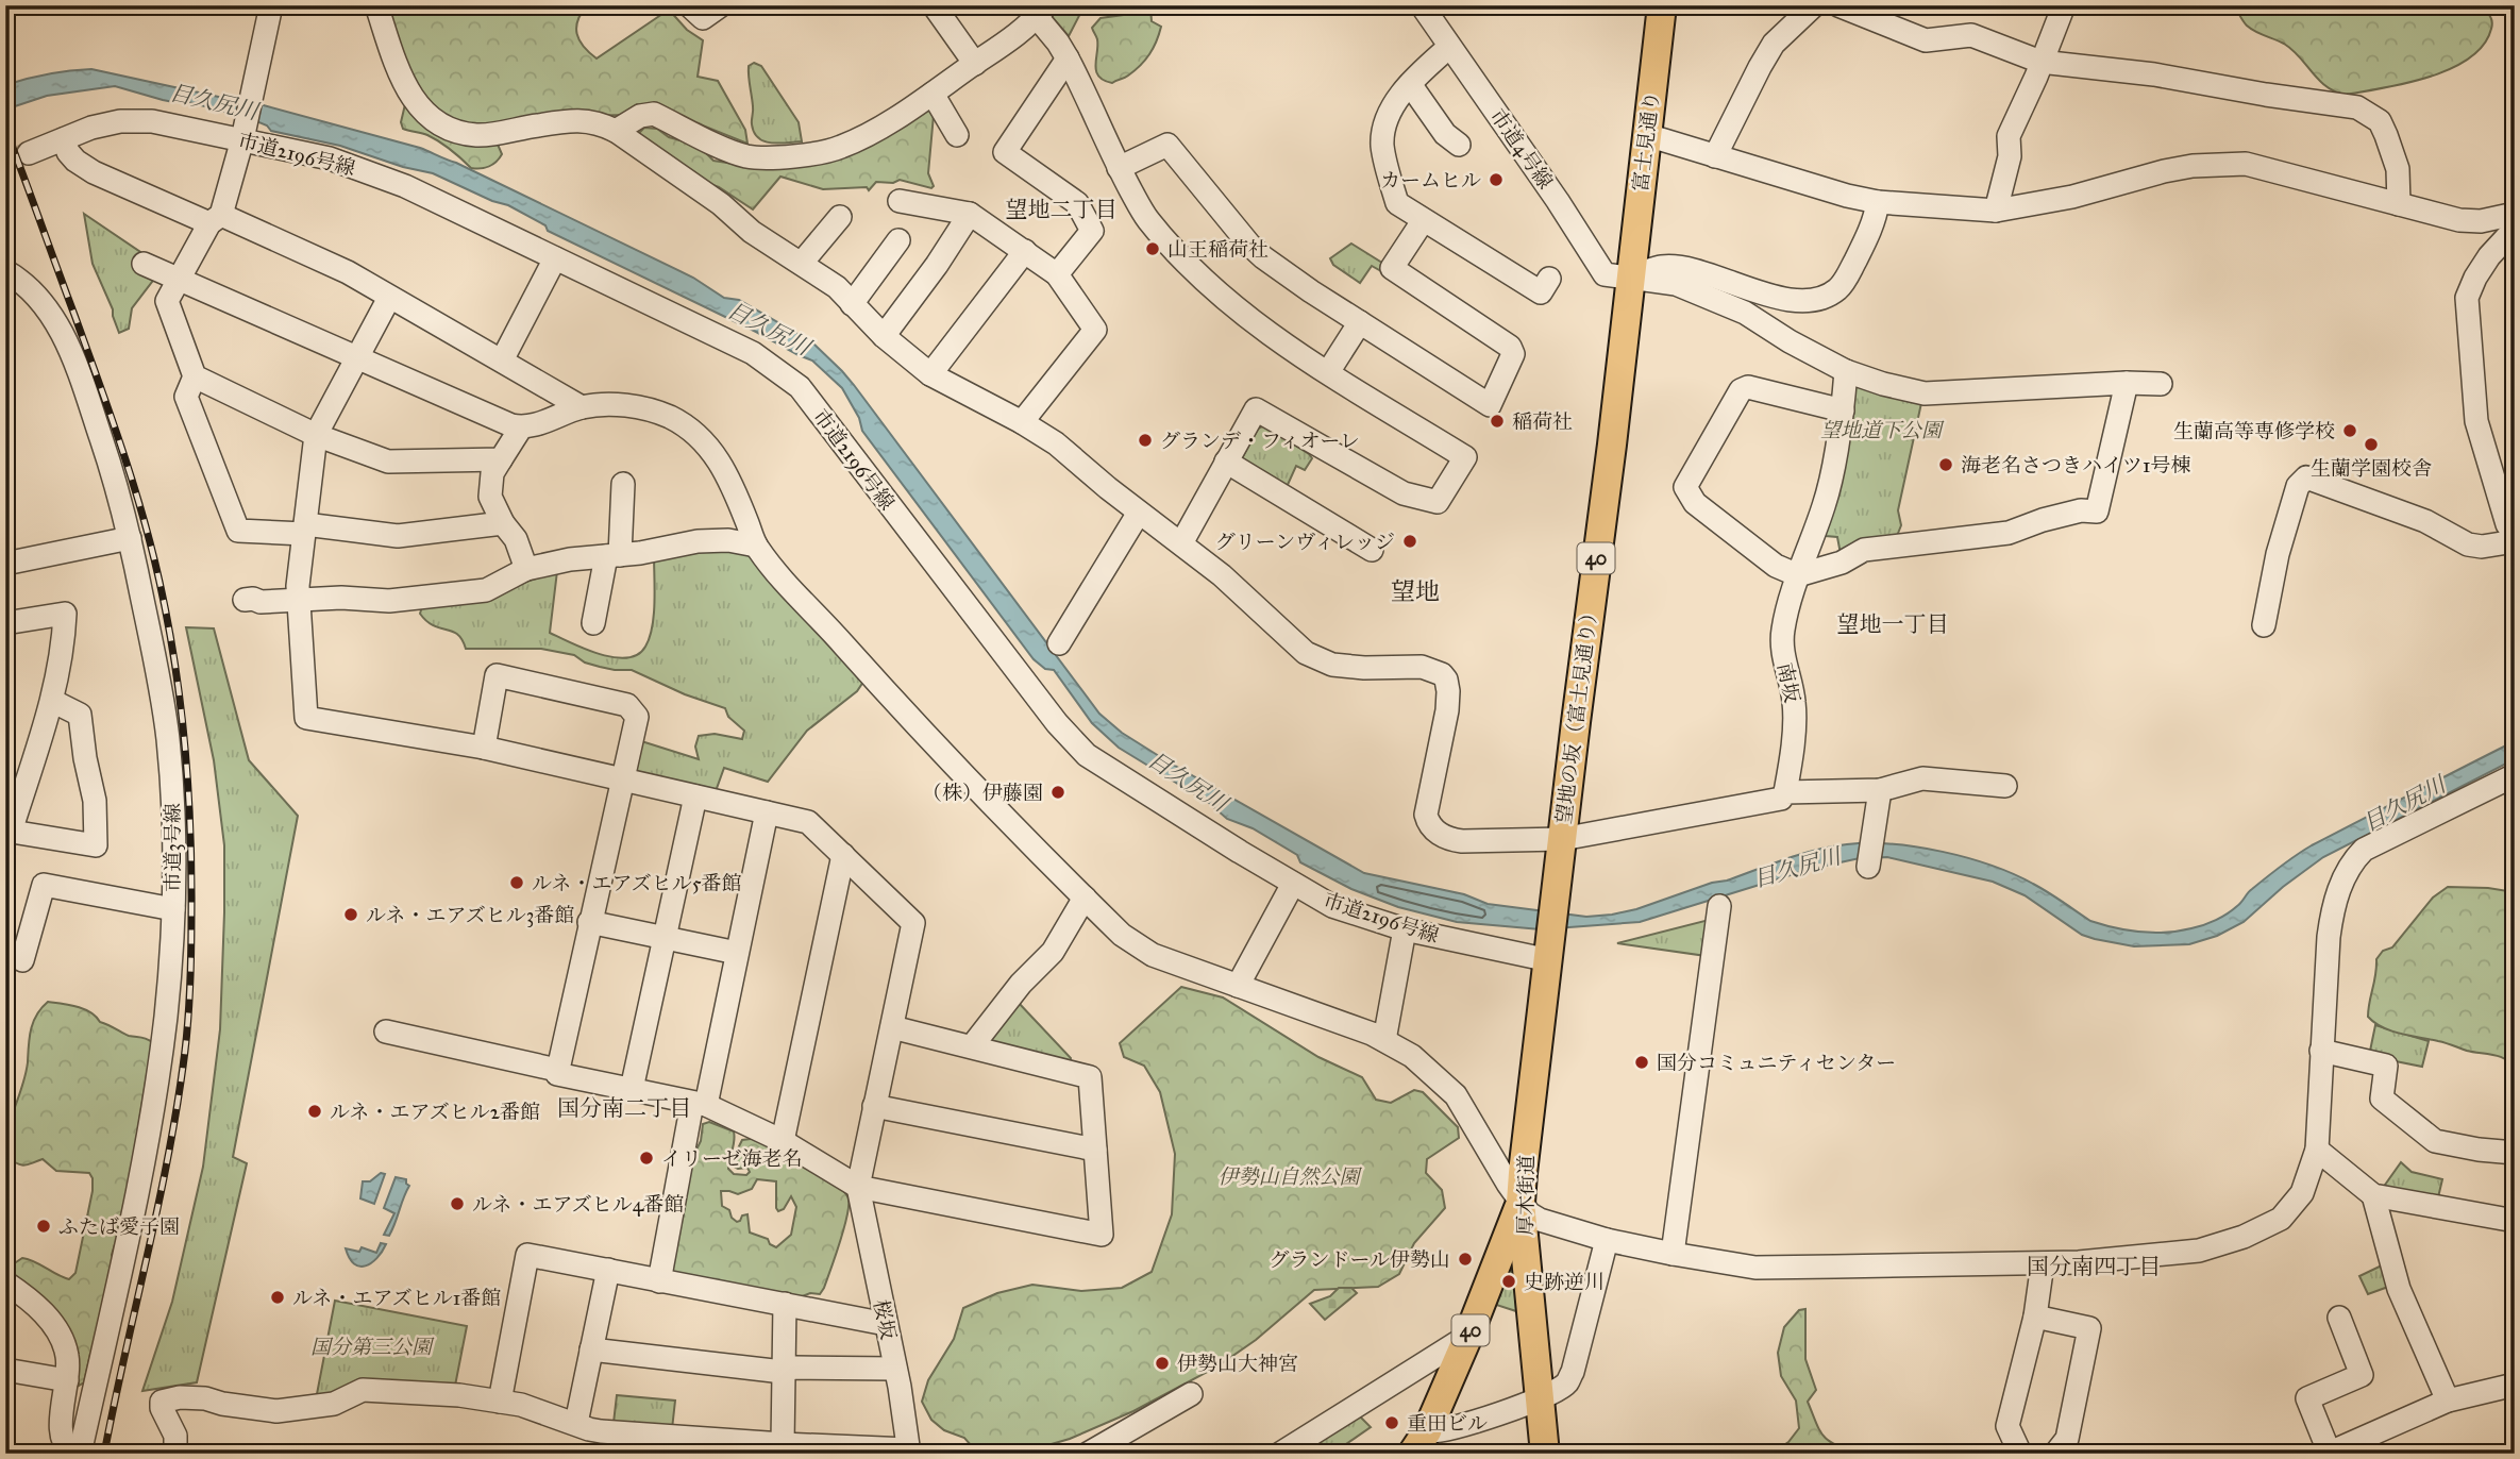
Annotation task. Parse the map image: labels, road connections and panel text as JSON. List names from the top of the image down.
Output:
{
  "streets": {
    "main road": [
      "富士見通り",
      "40",
      "望地の坂（富士見通り）",
      "厚木街道"
    ],
    "street": [
      "市道4号線",
      "市道2196号線",
      "南坂",
      "市道3号線",
      "桜坂"
    ]
  },
  "crossings": [
    ["富士見通り", "市道4号線"],
    ["富士見通り", "望地の坂（富士見通り）"],
    ["市道4号線", "南坂"],
    ["市道4号線", "望地の坂（富士見通り）"],
    ["市道2196号線", "40"],
    ["市道2196号線", "厚木街道"],
    ["40", "望地の坂（富士見通り）"],
    ["40", "厚木街道"]
  ],
  "districts": [
    "望地二丁目",
    "望地",
    "望地一丁目",
    "国分南二丁目",
    "国分南四丁目"
  ],
  "water": ["目久尻川"],
  "parks": ["望地道下公園", "伊勢山自然公園", "国分第三公園"],
  "places": [
    "カームヒル",
    "山王稲荷社",
    "稲荷社",
    "生蘭高等専修学校",
    "グランデ・フィオーレ",
    "生蘭学園校舎",
    "海老名さつきハイツ1号棟",
    "グリーンヴィレッジ",
    "（株）伊藤園",
    "ルネ・エアズヒル5番館",
    "ルネ・エアズヒル3番館",
    "国分コミュニティセンター",
    "ルネ・エアズヒル2番館",
    "イリーゼ海老名",
    "ルネ・エアズヒル4番館",
    "ふたば愛子園",
    "グランドール伊勢山",
    "史跡逆川",
    "ルネ・エアズヒル1番館",
    "伊勢山大神宮",
    "重田ビル"
  ]
}
